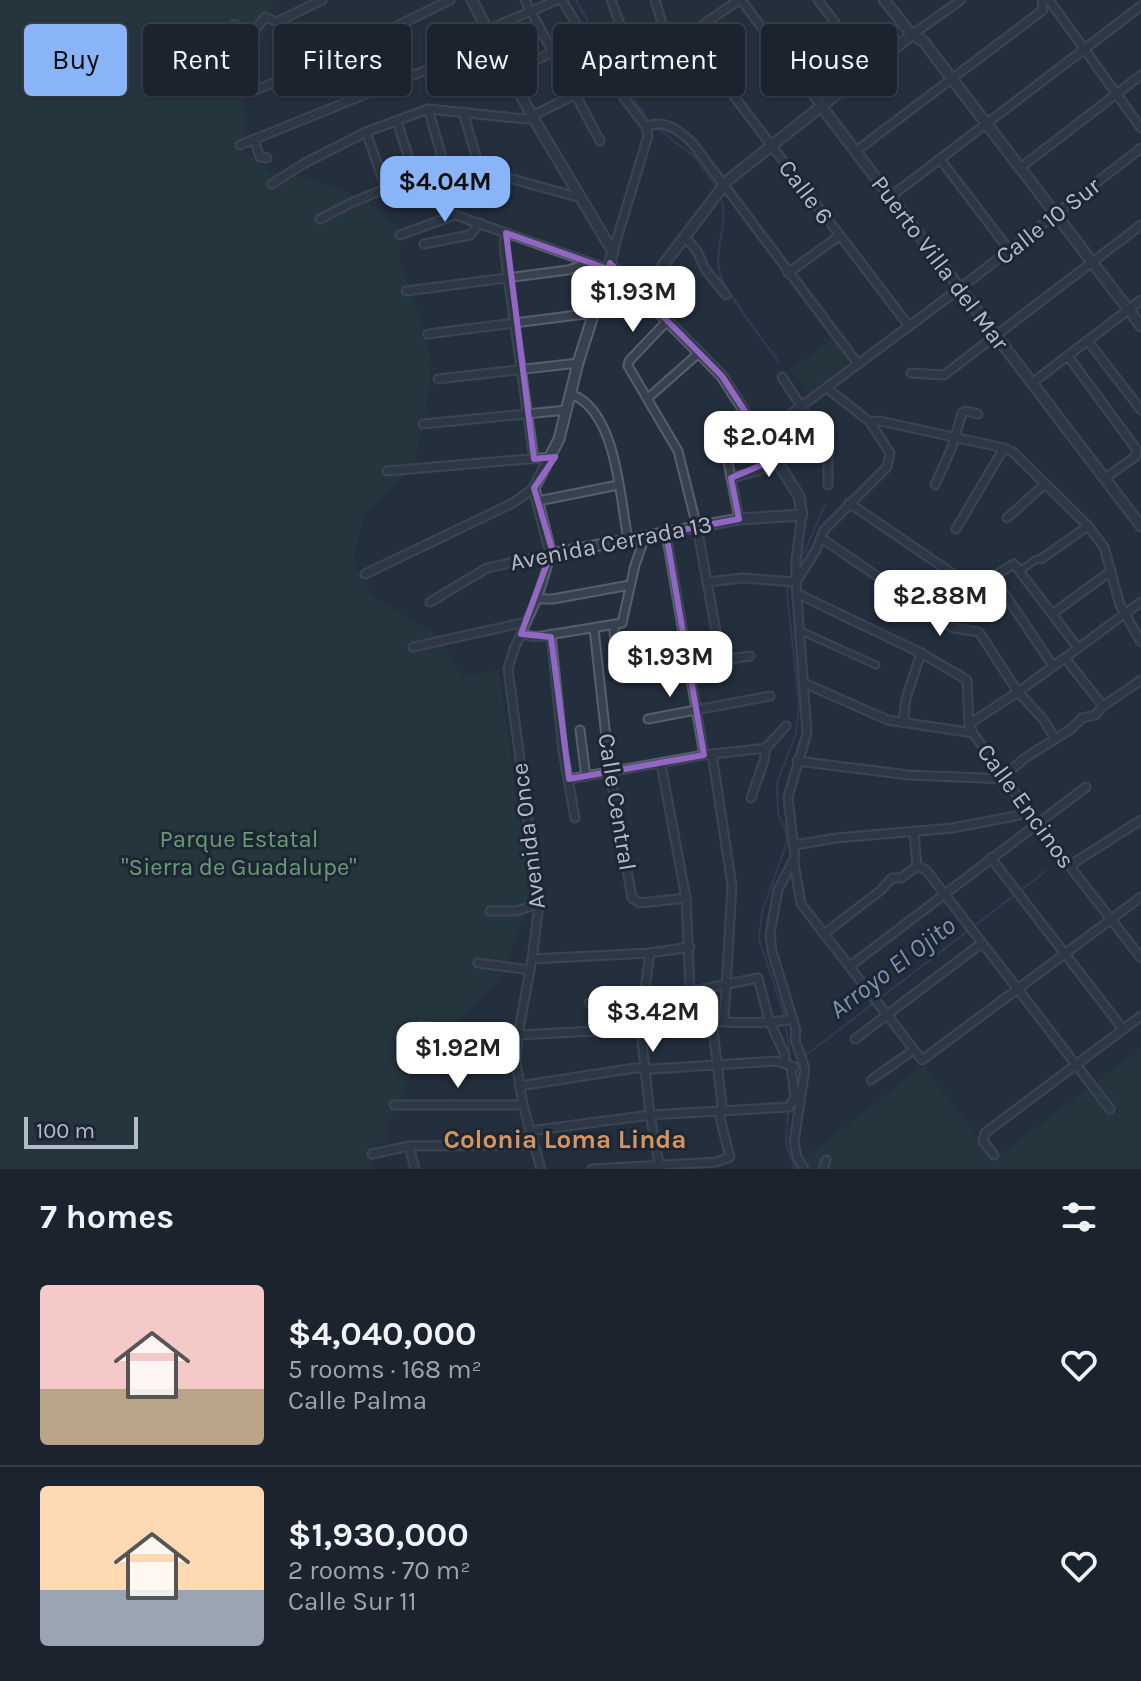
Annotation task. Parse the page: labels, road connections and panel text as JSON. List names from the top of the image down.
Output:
{
  "streets": {
    "street": [
      "Calle 6",
      "Calle 10 Sur",
      "Puerto Villa del Mar",
      "Avenida Cerrada 13",
      "Calle Central",
      "Calle Encinos",
      "Avenida Once"
    ]
  },
  "crossings": [
    ["Calle 6", "Calle 10 Sur"],
    ["Calle 10 Sur", "Puerto Villa del Mar"],
    ["Avenida Cerrada 13", "Avenida Once"]
  ],
  "districts": ["Colonia Loma Linda"],
  "water": ["Arroyo El Ojito"],
  "parks": ["Parque Estatal \"Sierra de Guadalupe\""],
  "scale_bar": "100 m",
  "page": {
    "chip": [
      "Buy",
      "Rent",
      "Filters",
      "New",
      "Apartment",
      "House"
    ],
    "price": [
      "$4.04M",
      "$1.93M",
      "$2.04M",
      "$2.88M",
      "$1.93M",
      "$3.42M",
      "$1.92M"
    ],
    "scale": "100 m",
    "heading": "7 homes",
    "list": [
      {
        "name": "$4,040,000",
        "note": "5 rooms · 168 m² · Calle Palma"
      },
      {
        "name": "$1,930,000",
        "note": "2 rooms · 70 m² · Calle Sur 11"
      }
    ]
  }
}
